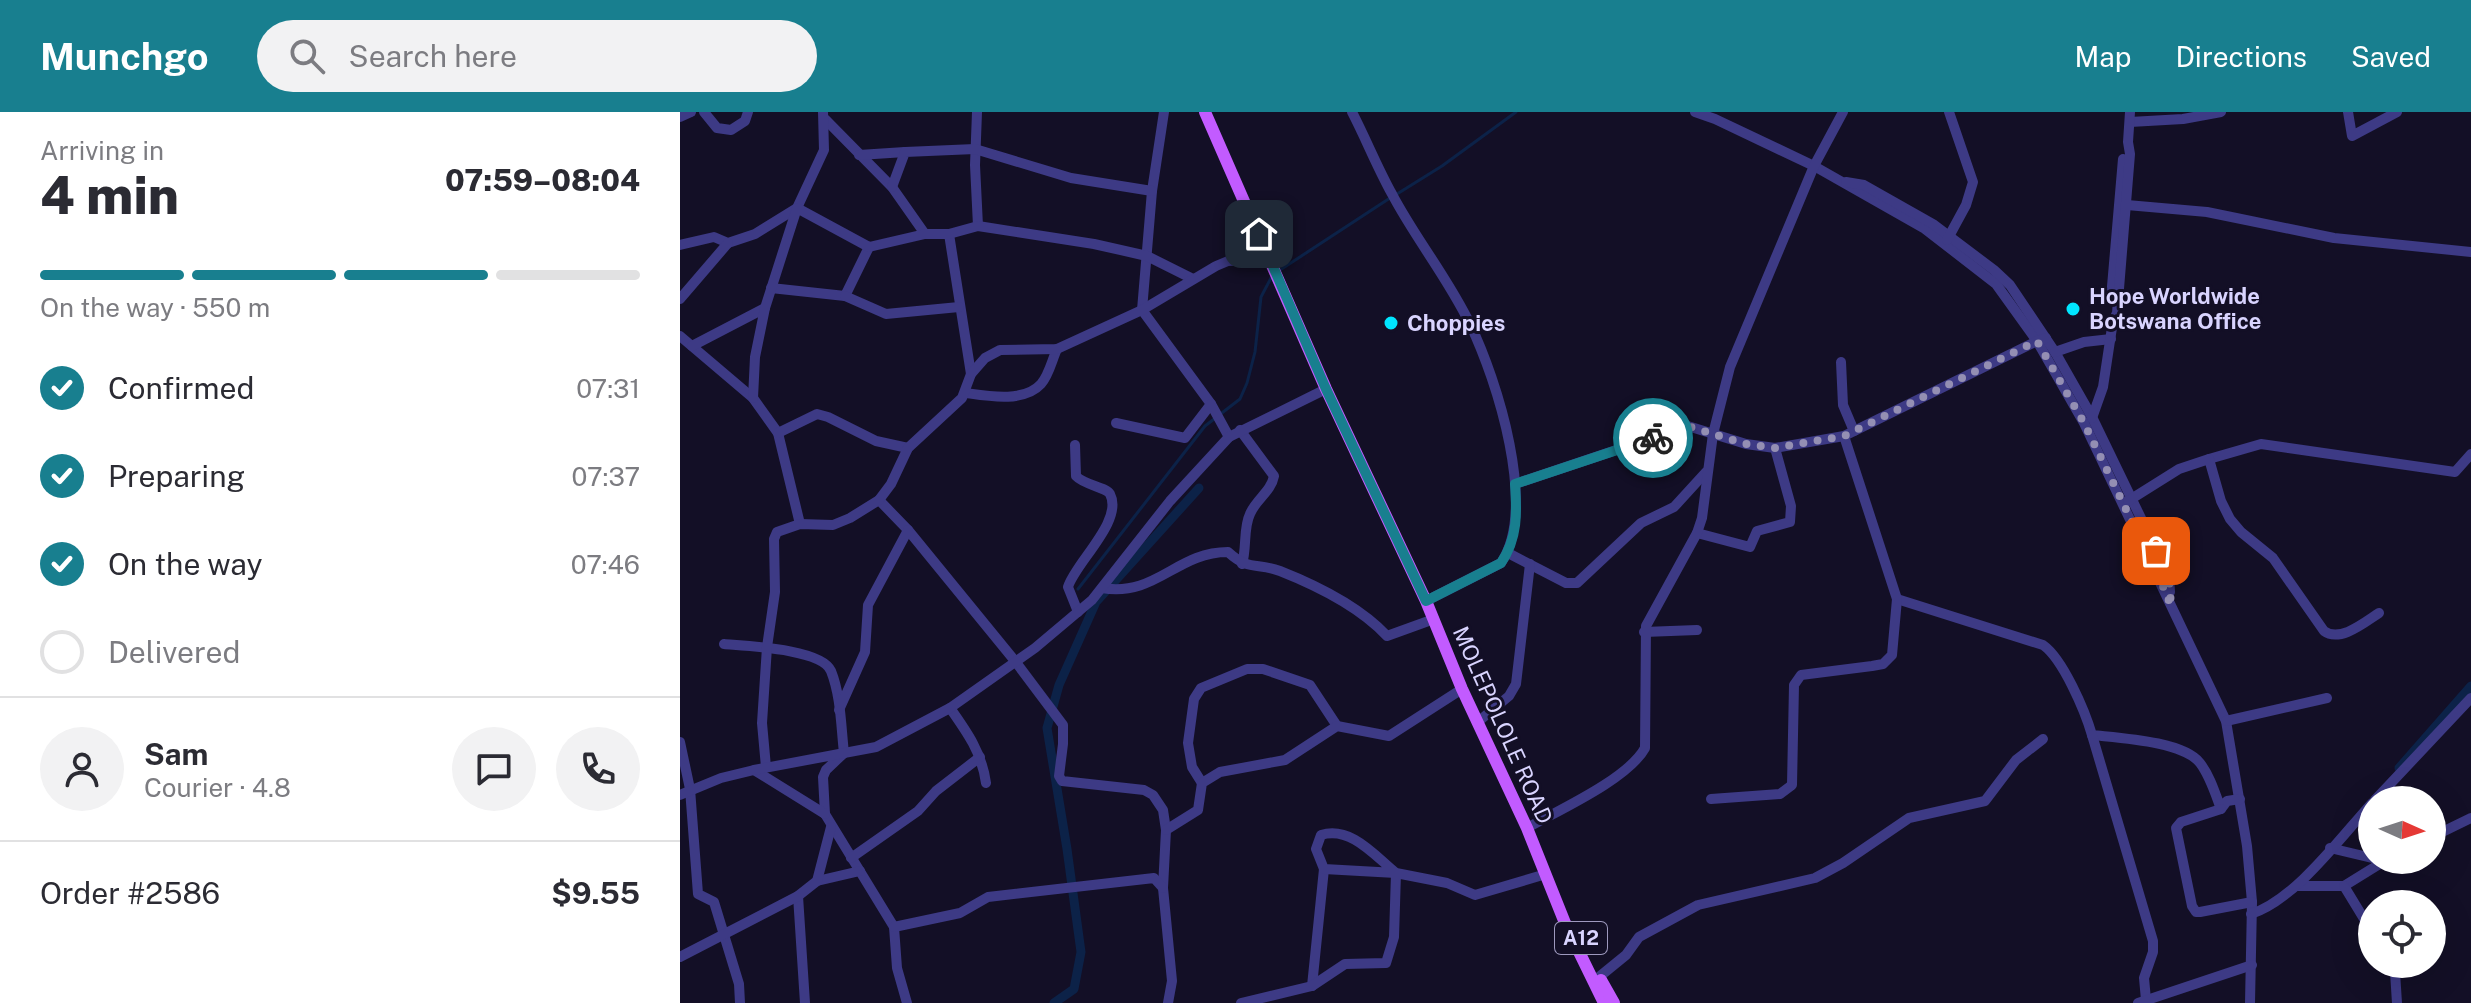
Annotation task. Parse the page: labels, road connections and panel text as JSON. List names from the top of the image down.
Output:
{
  "streets": {
    "main road": ["MOLEPOLOLE ROAD", "A12"]
  },
  "places": ["Hope Worldwide Botswana Office", "Choppies"],
  "north": "right",
  "page": {
    "header": "Munchgo",
    "search": "Search here",
    "nav": ["Map", "Directions", "Saved"],
    "heading": ["4 min", "Arriving in", "07:59–08:04"],
    "panel": [
      "Sam",
      "Courier · 4.8",
      "Order #2586",
      "$9.55"
    ],
    "bar": "On the way · 550 m",
    "list": [
      ["Confirmed", "07:31"],
      ["Preparing", "07:37"],
      ["On the way", "07:46"],
      "Delivered"
    ]
  }
}
